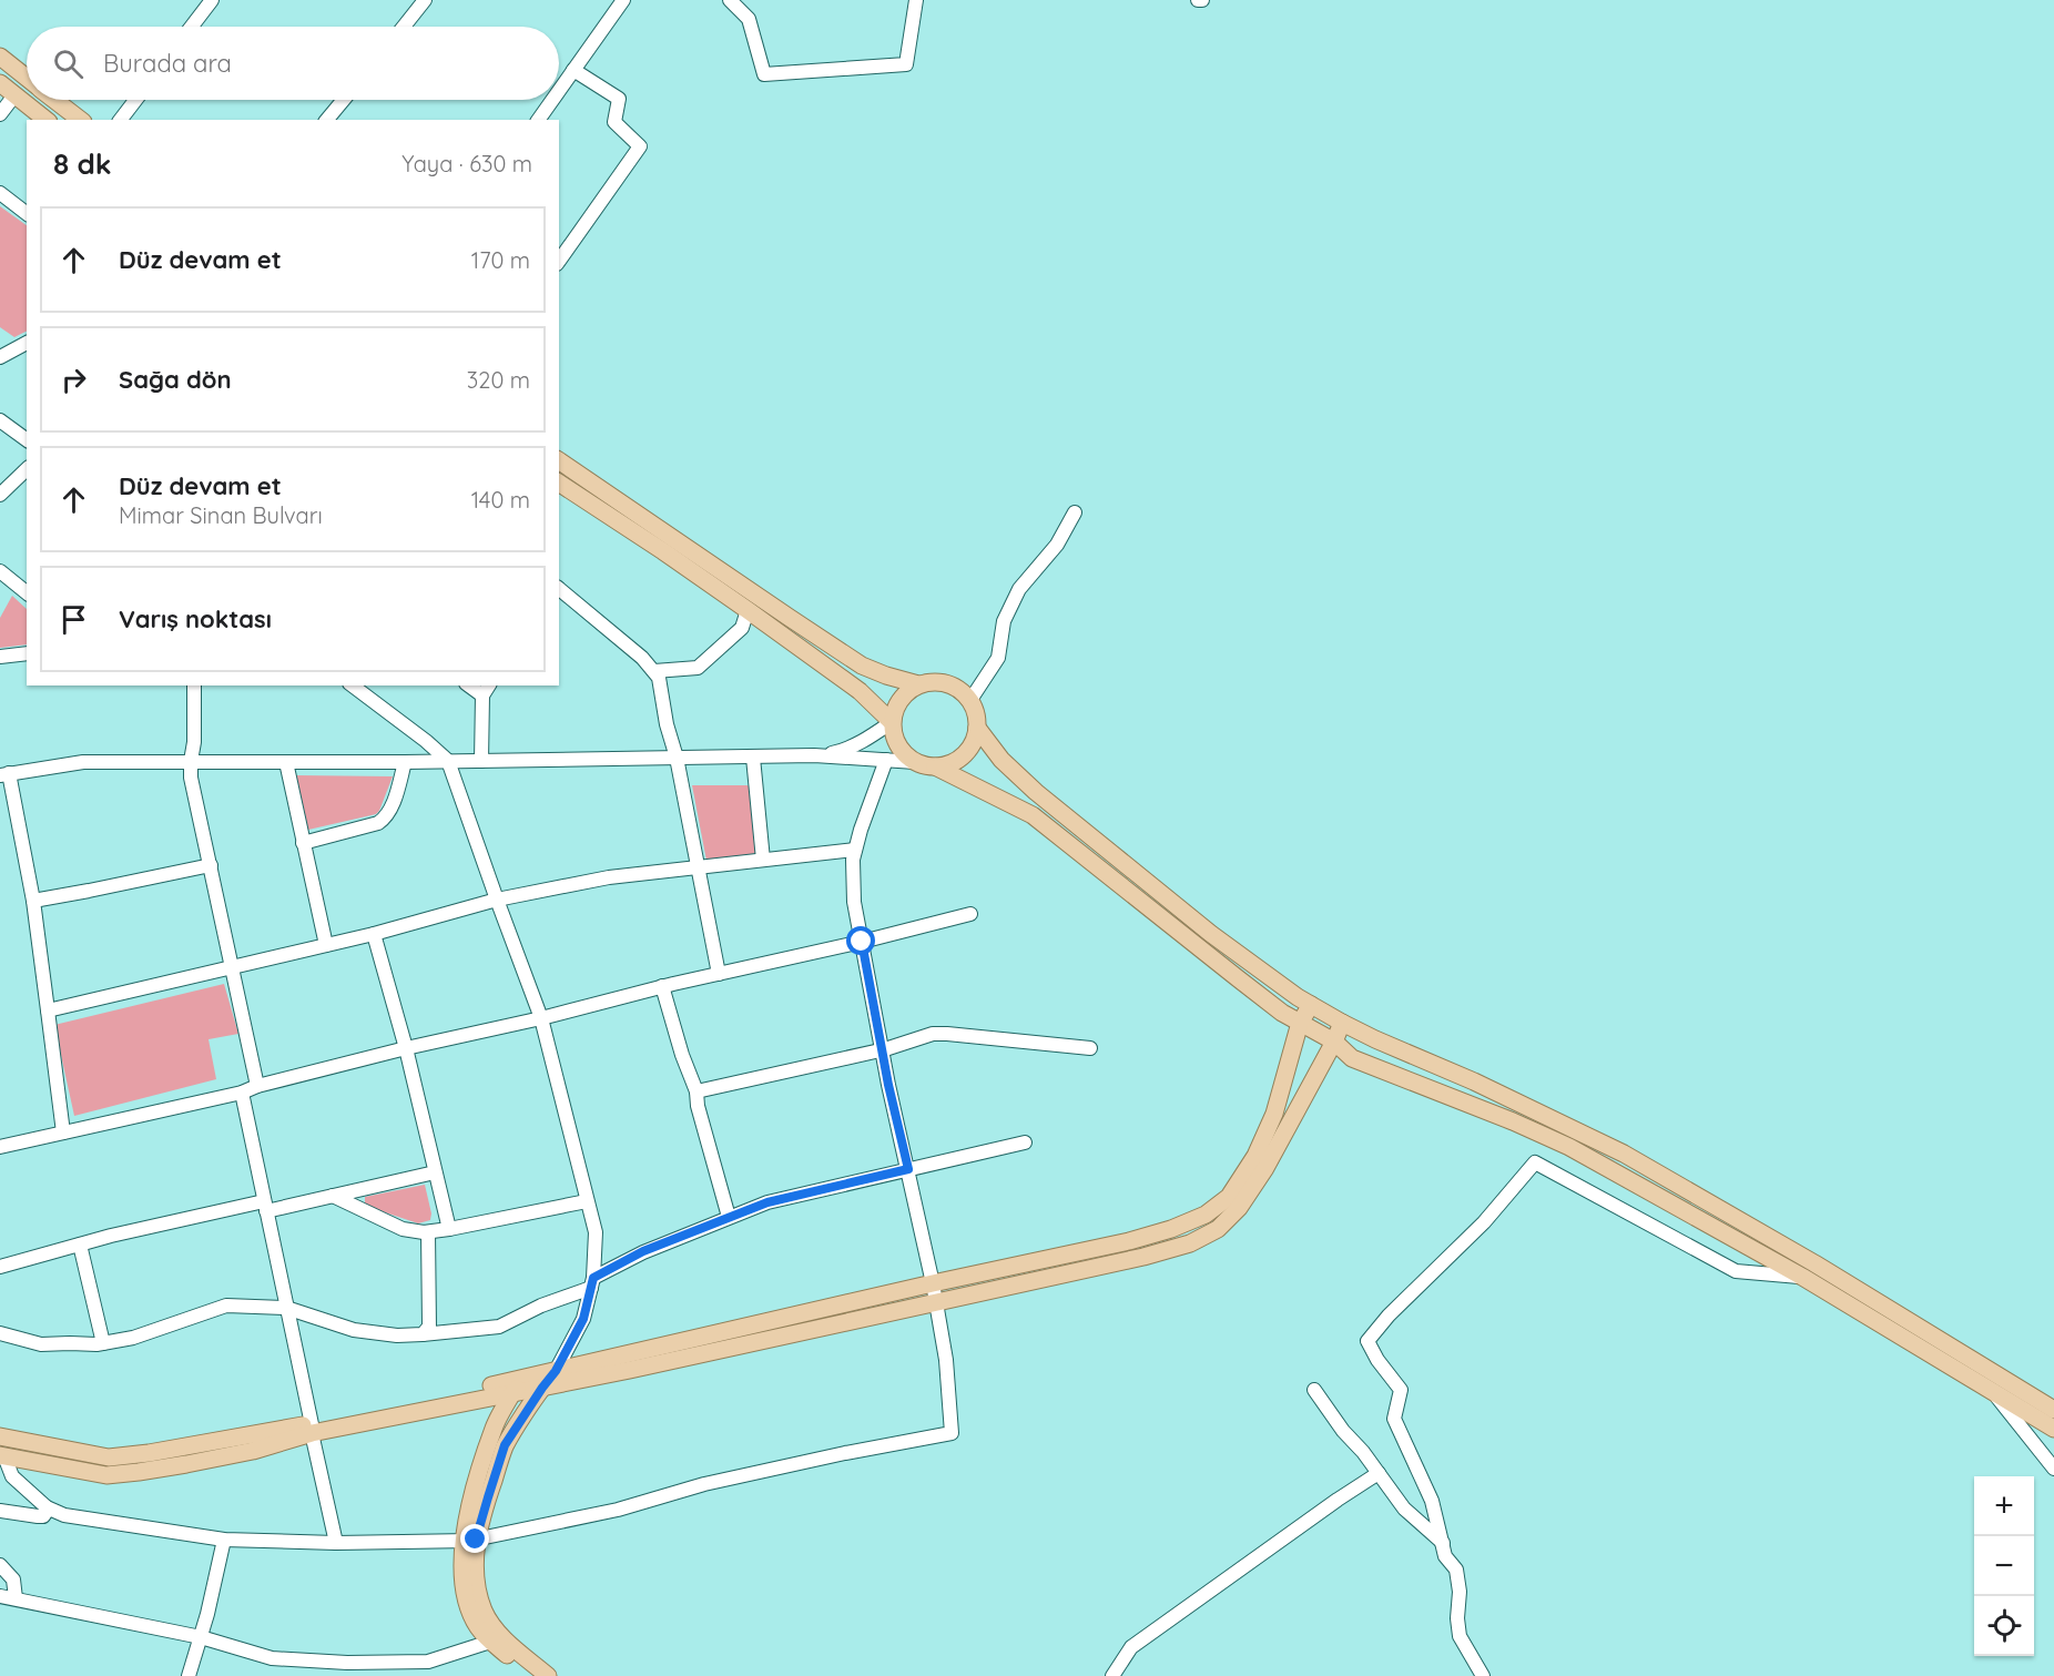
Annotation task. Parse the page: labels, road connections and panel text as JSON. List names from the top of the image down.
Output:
{
  "page": {
    "search": "Burada ara",
    "heading": ["8 dk", "Yaya · 630 m"],
    "list": [
      ["Düz devam et", "170 m"],
      ["Sağa dön", "320 m"],
      ["Düz devam et", "Mimar Sinan Bulvarı", "140 m"],
      "Varış noktası"
    ],
    "map_buttons": ["+", "−"]
  }
}
